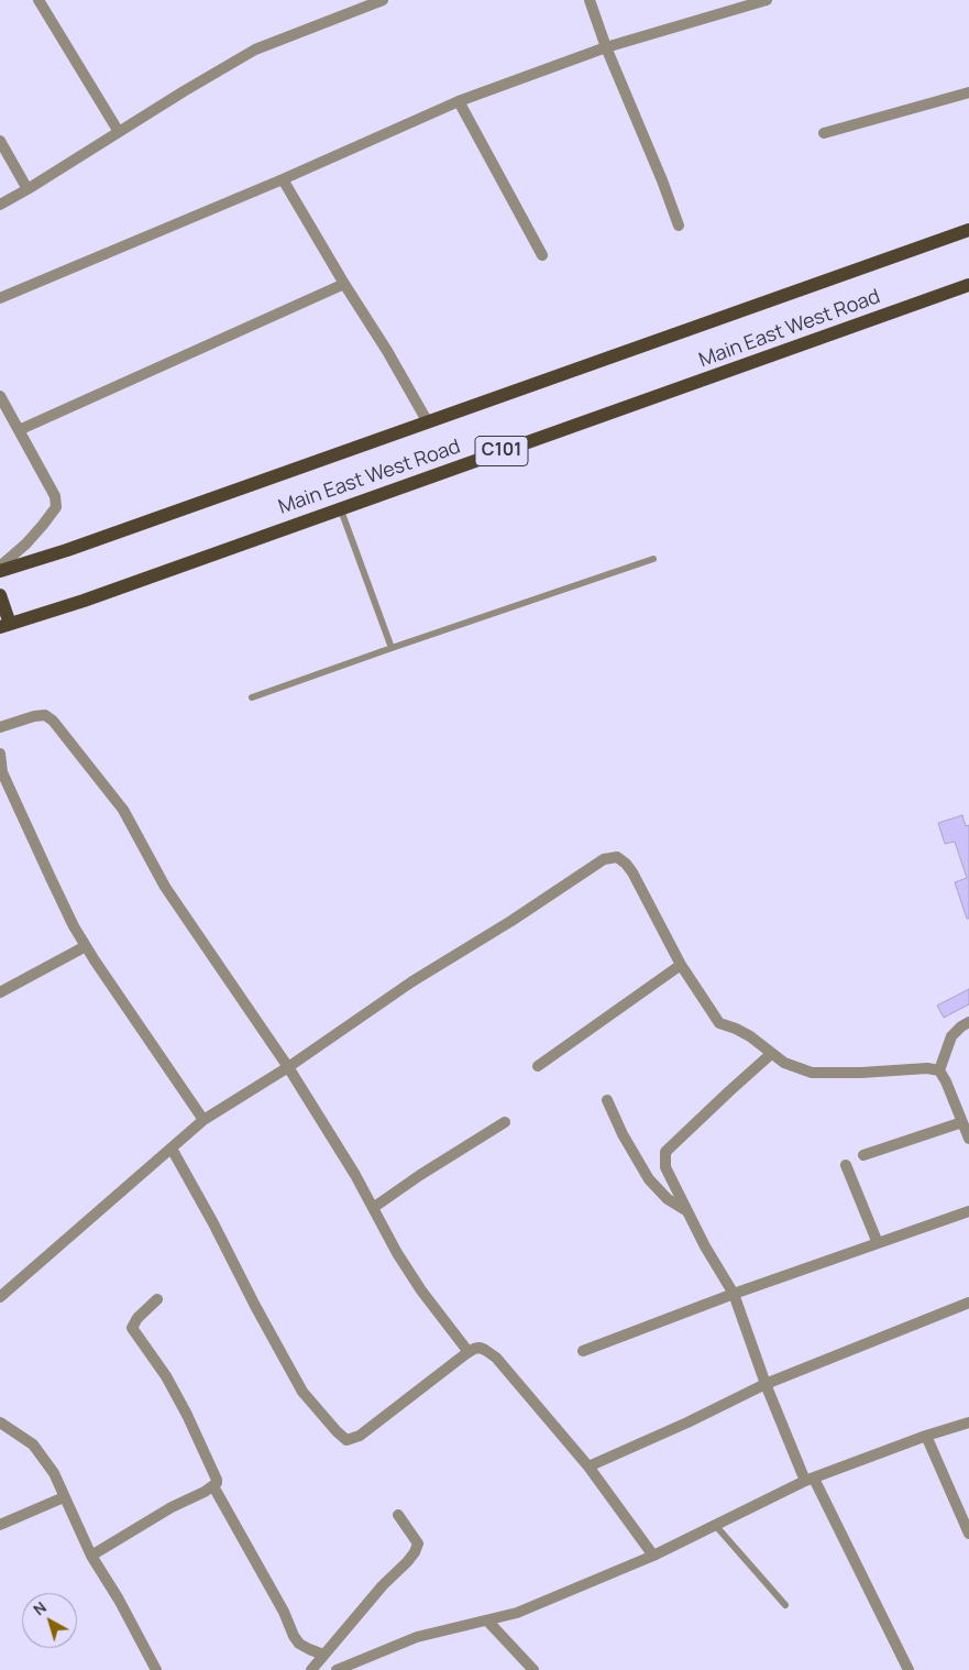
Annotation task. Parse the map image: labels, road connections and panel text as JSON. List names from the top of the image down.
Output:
{
  "streets": {
    "main road": ["Main East West Road", "C101"]
  },
  "north": "top left"
}
